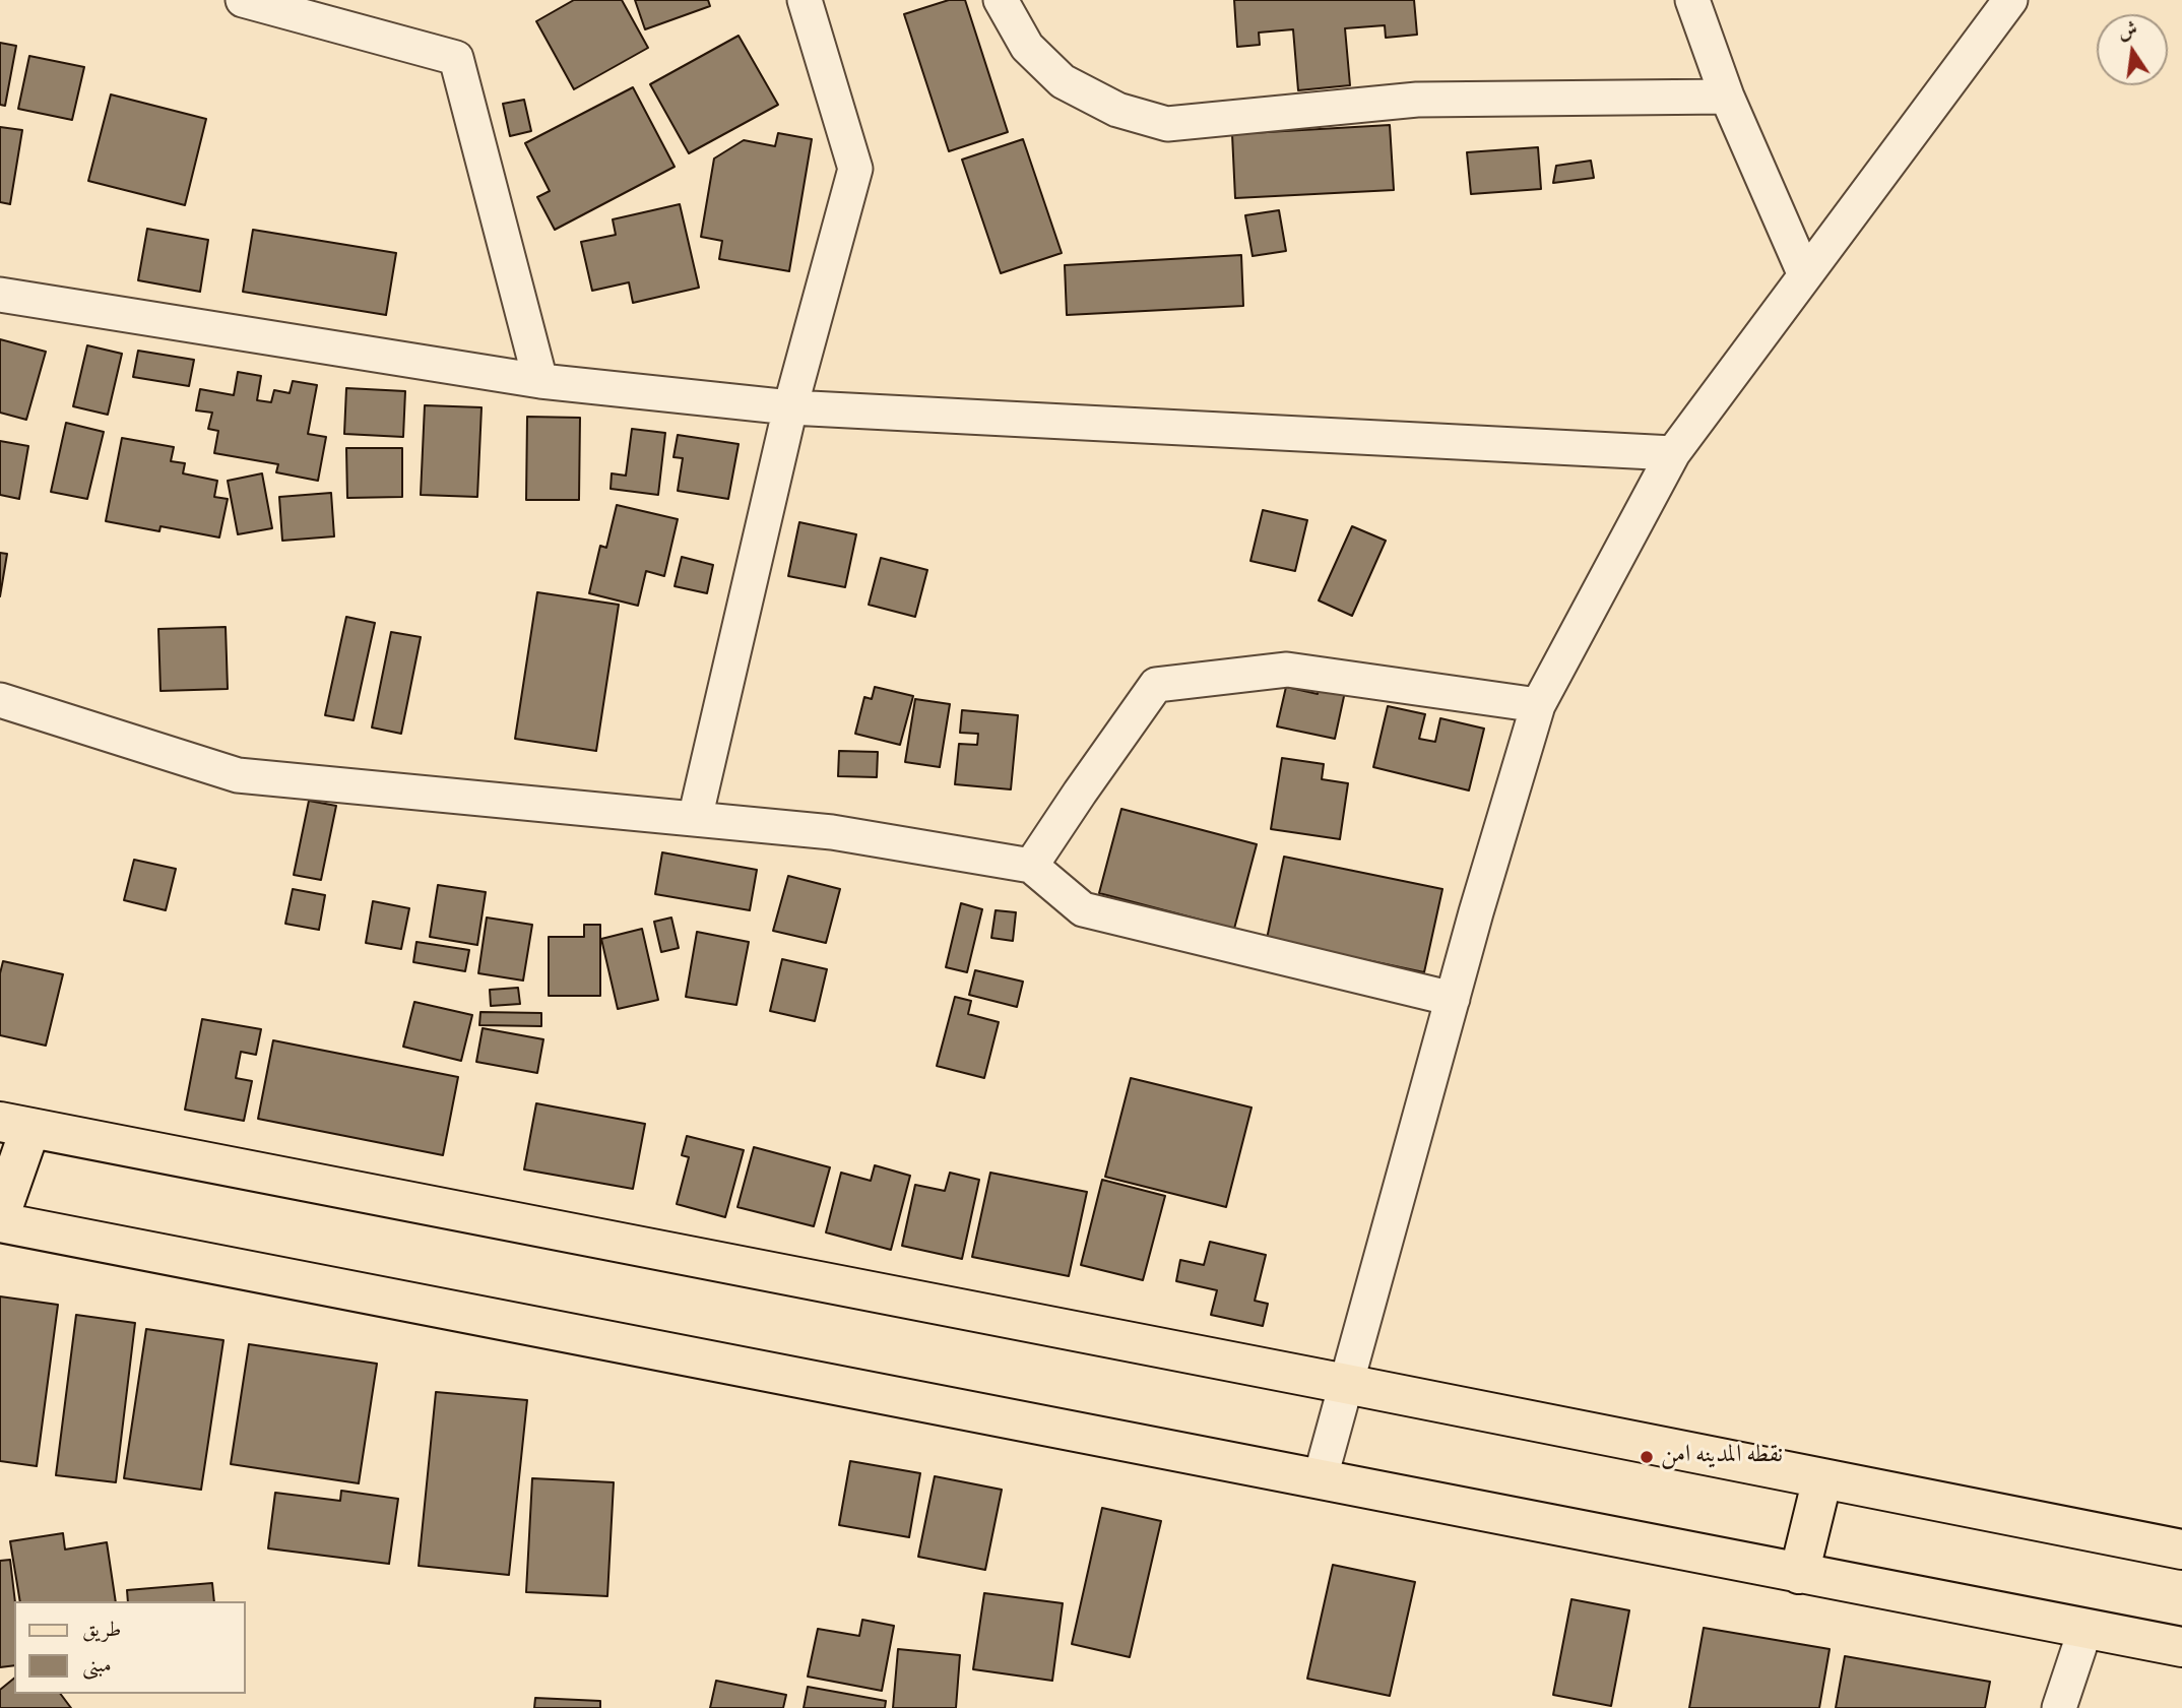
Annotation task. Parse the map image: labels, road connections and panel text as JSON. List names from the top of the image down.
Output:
{
  "places": ["نقطه المدينه امن"],
  "legend": ["طريق", "مبنى"],
  "north": "top"
}
